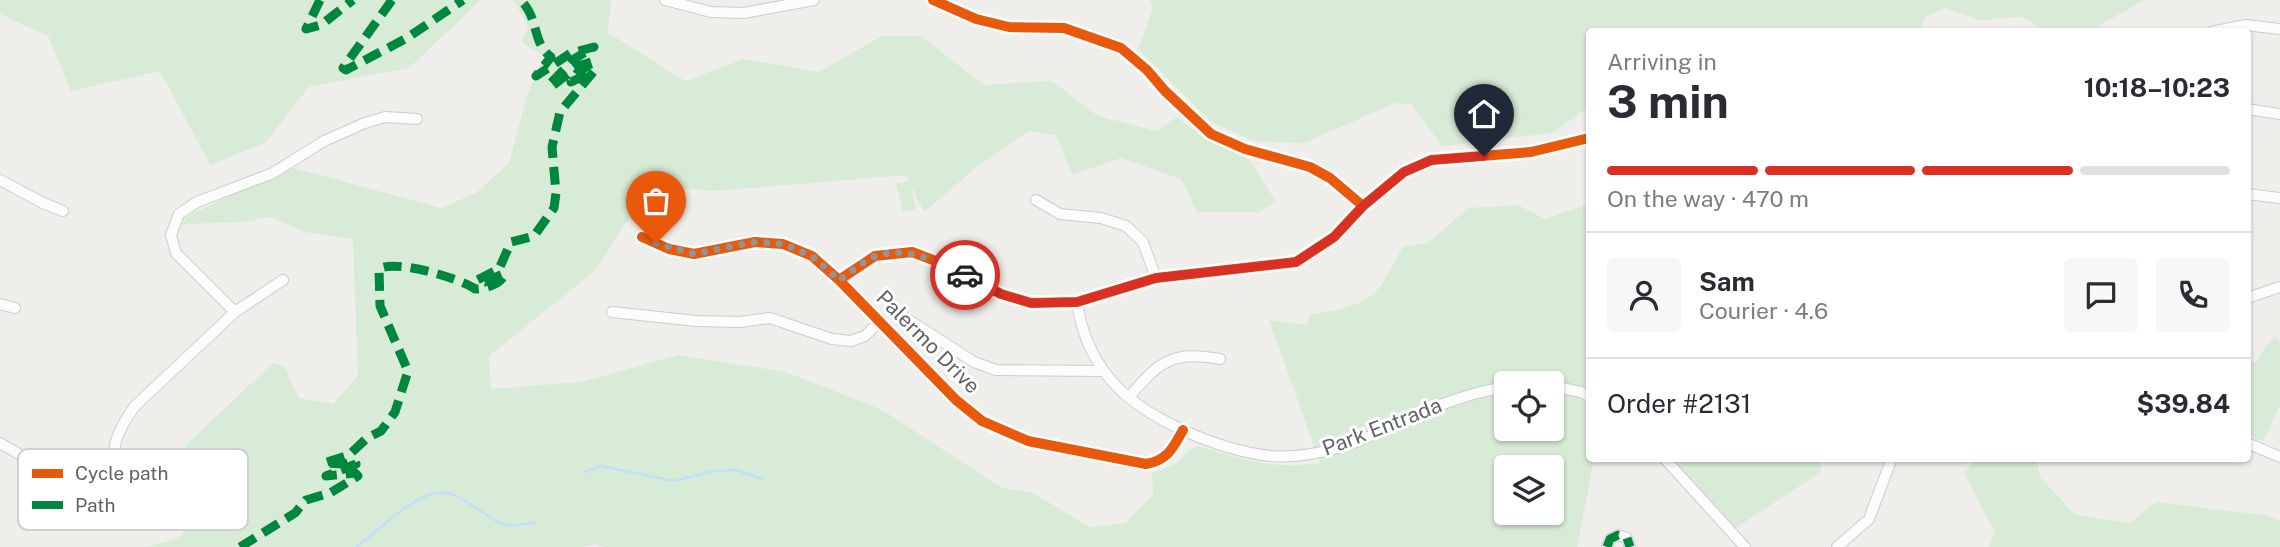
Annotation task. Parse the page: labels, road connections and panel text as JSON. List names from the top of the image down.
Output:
{
  "streets": {
    "street": ["Palermo Drive", "Park Entrada"]
  },
  "crossings": [
    ["Palermo Drive", "Park Entrada"]
  ],
  "legend": ["Cycle path", "Path"],
  "page": {
    "heading": ["3 min", "Arriving in", "10:18–10:23"],
    "panel": [
      "Sam",
      "Courier · 4.6",
      "Order #2131",
      "$39.84"
    ],
    "bar": "On the way · 470 m"
  }
}
